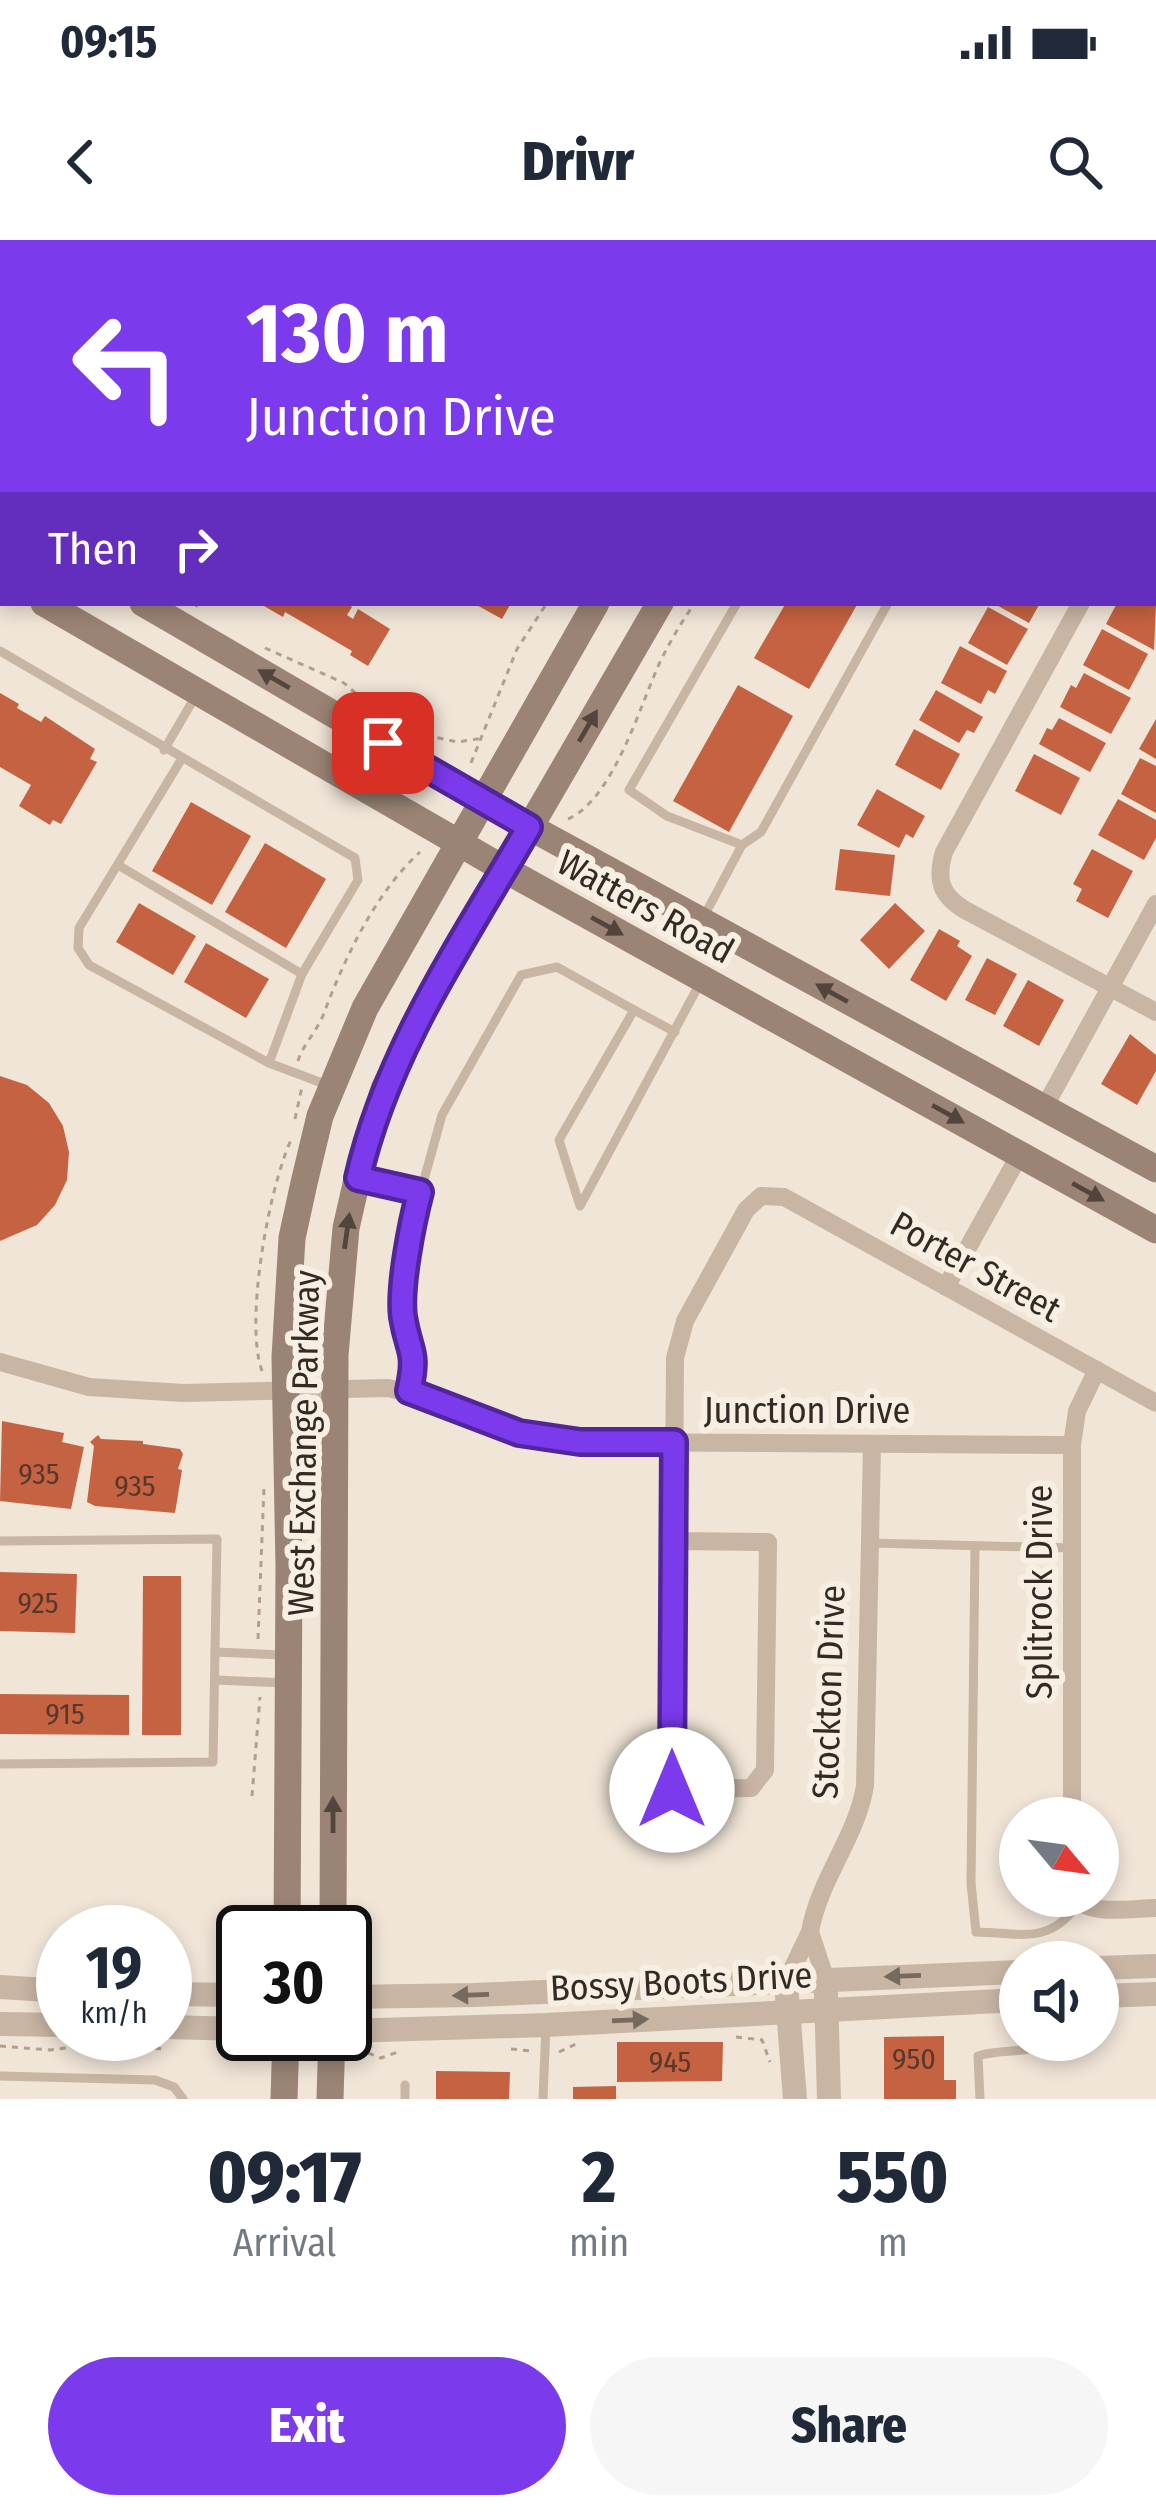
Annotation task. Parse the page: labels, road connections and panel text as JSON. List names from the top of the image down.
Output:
{
  "streets": {
    "main road": ["Watters Road", "West Exchange Parkway"],
    "street": [
      "Porter Street",
      "Junction Drive",
      "Splitrock Drive",
      "Stockton Drive",
      "Bossy Boots Drive"
    ]
  },
  "crossings": [
    ["Watters Road", "West Exchange Parkway"],
    ["Porter Street", "Junction Drive"],
    ["Porter Street", "Splitrock Drive"],
    ["Junction Drive", "West Exchange Parkway"],
    ["Junction Drive", "Splitrock Drive"],
    ["Junction Drive", "Stockton Drive"],
    ["Stockton Drive", "Bossy Boots Drive"]
  ],
  "house_numbers": [
    "935",
    "935",
    "925",
    "915",
    "950",
    "945"
  ],
  "north": "bottom right",
  "page": {
    "status": "09:15",
    "header": "Drivr",
    "turn": ["130 m", "Junction Drive"],
    "then": "Then",
    "speed": "19 km/h",
    "limit": "30",
    "eta": [
      "09:17",
      "Arrival",
      "2",
      "min",
      "550",
      "m"
    ],
    "buttons": ["Exit", "Share"]
  }
}
